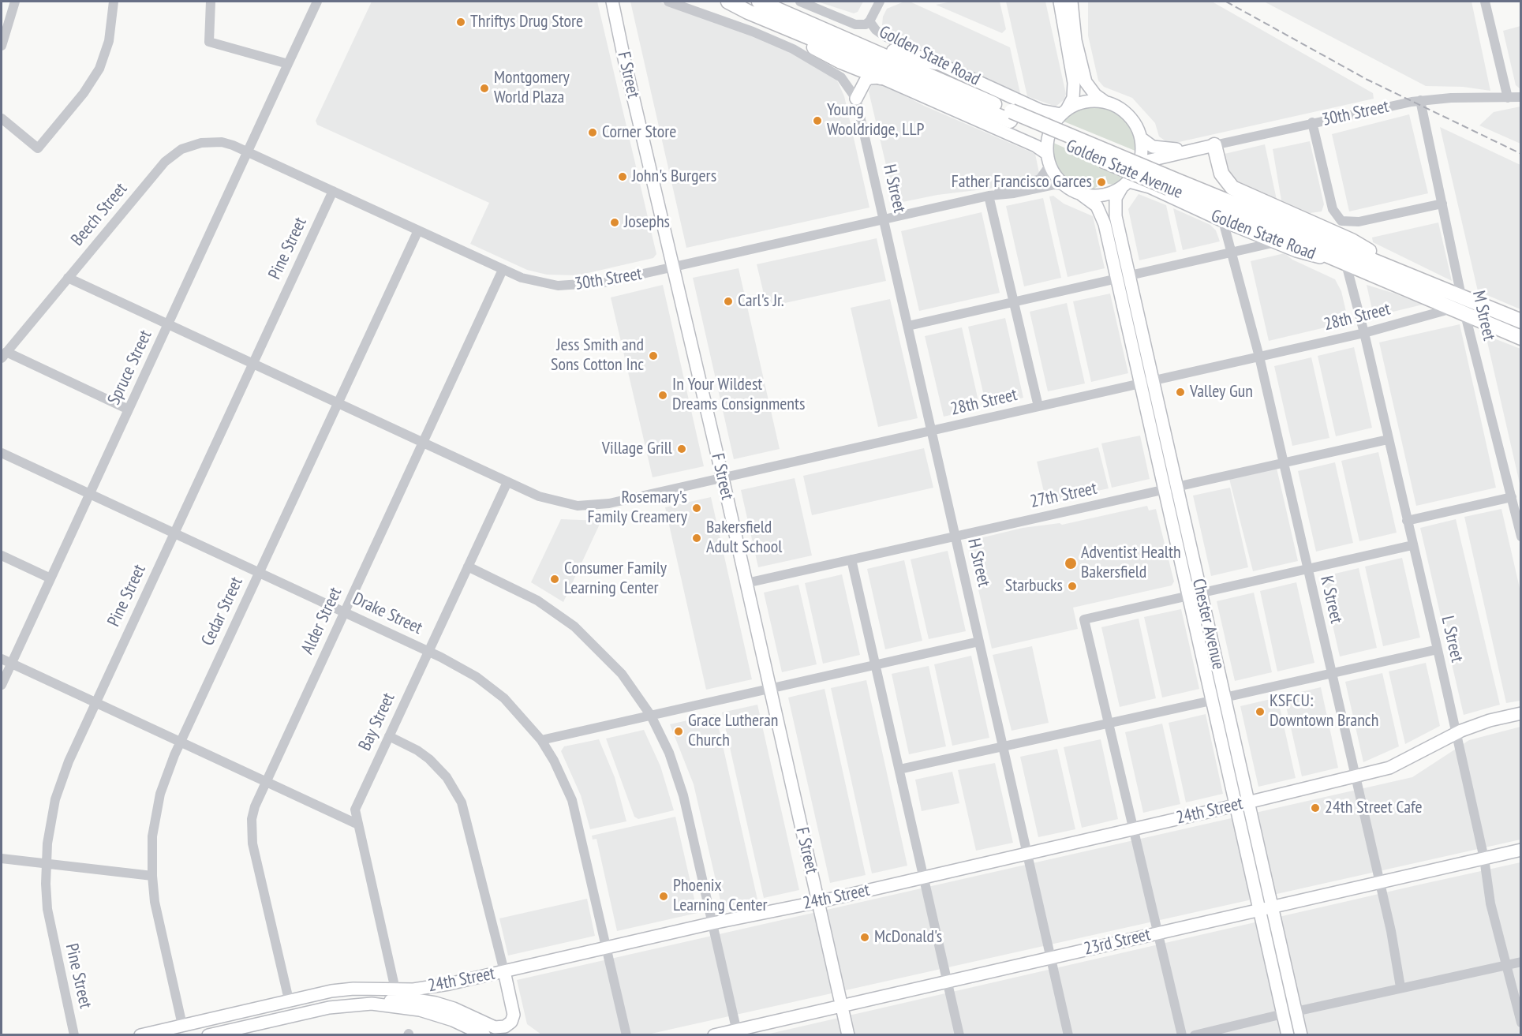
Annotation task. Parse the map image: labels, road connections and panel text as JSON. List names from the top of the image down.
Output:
{
  "streets": {
    "highway": ["Golden State Avenue"],
    "main road": [
      "Golden State Road",
      "F Street",
      "30th Street",
      "Chester Avenue",
      "24th Street",
      "23rd Street"
    ],
    "street": [
      "H Street",
      "Beech Street",
      "Pine Street",
      "M Street",
      "28th Street",
      "Spruce Street",
      "27th Street",
      "K Street",
      "Cedar Street",
      "Drake Street",
      "Alder Street",
      "L Street",
      "Bay Street"
    ]
  },
  "crossings": [
    ["Golden State Road", "30th Street"],
    ["Golden State Road", "Golden State Avenue"],
    ["Golden State Road", "K Street"],
    ["Golden State Road", "Chester Avenue"],
    ["Golden State Road", "L Street"],
    ["F Street", "30th Street"],
    ["F Street", "28th Street"],
    ["F Street", "27th Street"],
    ["F Street", "24th Street"],
    ["F Street", "23rd Street"],
    ["30th Street", "H Street"],
    ["30th Street", "Beech Street"],
    ["30th Street", "Pine Street"],
    ["30th Street", "M Street"],
    ["30th Street", "Spruce Street"],
    ["30th Street", "Cedar Street"],
    ["30th Street", "Alder Street"],
    ["30th Street", "Chester Avenue"],
    ["Golden State Avenue", "M Street"],
    ["Golden State Avenue", "28th Street"],
    ["Golden State Avenue", "L Street"],
    ["H Street", "28th Street"],
    ["H Street", "27th Street"],
    ["H Street", "24th Street"],
    ["H Street", "23rd Street"],
    ["Beech Street", "28th Street"],
    ["Beech Street", "Spruce Street"],
    ["Pine Street", "28th Street"],
    ["Pine Street", "Drake Street"],
    ["M Street", "28th Street"],
    ["28th Street", "Spruce Street"],
    ["28th Street", "K Street"],
    ["28th Street", "Cedar Street"],
    ["28th Street", "Alder Street"],
    ["28th Street", "Chester Avenue"],
    ["28th Street", "L Street"],
    ["28th Street", "Bay Street"],
    ["Spruce Street", "Drake Street"],
    ["27th Street", "K Street"],
    ["27th Street", "Chester Avenue"],
    ["27th Street", "L Street"],
    ["K Street", "24th Street"],
    ["K Street", "23rd Street"],
    ["Cedar Street", "Drake Street"],
    ["Cedar Street", "24th Street"],
    ["Drake Street", "Alder Street"],
    ["Drake Street", "Bay Street"],
    ["Drake Street", "24th Street"],
    ["Alder Street", "24th Street"],
    ["Chester Avenue", "24th Street"],
    ["Chester Avenue", "23rd Street"],
    ["L Street", "24th Street"],
    ["L Street", "23rd Street"],
    ["Bay Street", "24th Street"]
  ],
  "places": [
    "Thriftys Drug Store",
    "Montgomery World Plaza",
    "Young Wooldridge, LLP",
    "Corner Store",
    "John's Burgers",
    "Father Francisco Garces",
    "Josephs",
    "Carl's Jr.",
    "Jess Smith and Sons Cotton Inc",
    "Valley Gun",
    "In Your Wildest Dreams Consignments",
    "Village Grill",
    "Rosemary's Family Creamery",
    "Bakersfield Adult School",
    "Adventist Health Bakersfield",
    "Consumer Family Learning Center",
    "Starbucks",
    "KSFCU: Downtown Branch",
    "Grace Lutheran Church",
    "24th Street Cafe",
    "Phoenix Learning Center",
    "McDonald's"
  ]
}
